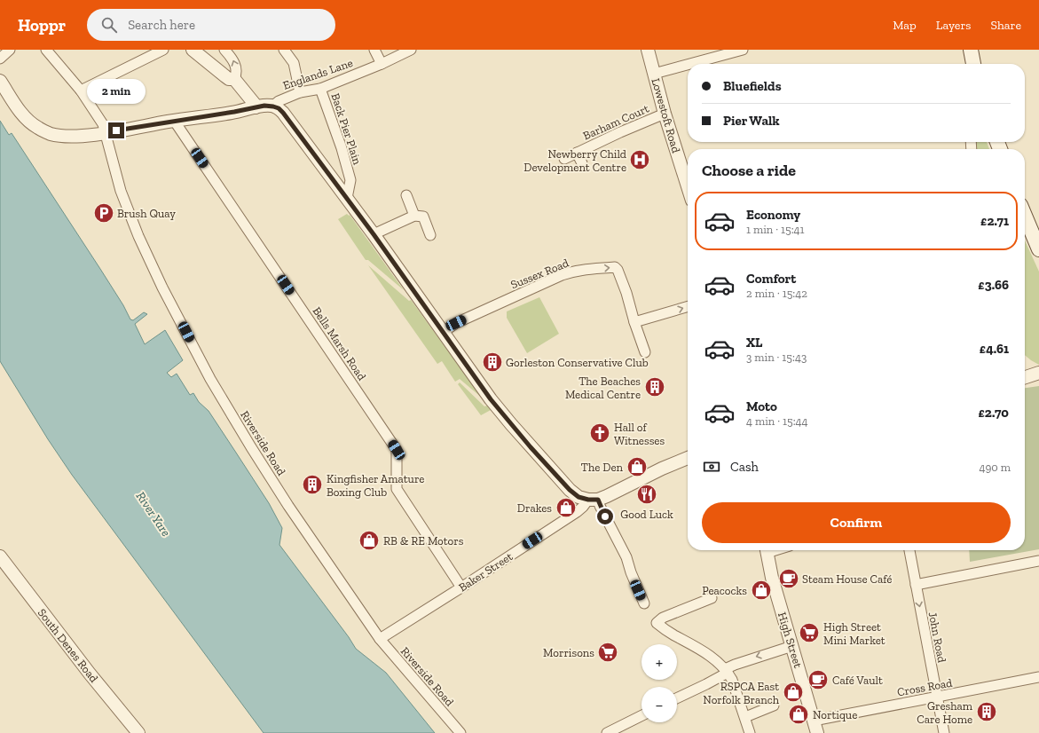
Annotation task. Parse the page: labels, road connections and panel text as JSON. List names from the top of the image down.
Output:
{
  "streets": {
    "street": [
      "Englands Lane",
      "Lowestoft Road",
      "Barham Court",
      "Back Pier Plain",
      "Sussex Road",
      "Bells Marsh Road",
      "Riverside Road",
      "Baker Street",
      "John Road",
      "High Street",
      "South Denes Road",
      "Cross Road"
    ]
  },
  "crossings": [
    ["Englands Lane", "Back Pier Plain"],
    ["Lowestoft Road", "Barham Court"],
    ["Bells Marsh Road", "Baker Street"],
    ["Riverside Road", "Baker Street"],
    ["John Road", "Cross Road"],
    ["High Street", "Cross Road"]
  ],
  "one_way": ["John Road"],
  "water": ["River Yare"],
  "places": {
    "hospital": ["Newberry Child Development Centre"],
    "parking": ["Brush Quay"],
    "building": [
      "Gorleston Conservative Club",
      "The Beaches Medical Centre",
      "Kingfisher Amature Boxing Club",
      "Gresham Care Home"
    ],
    "church": ["Hall of Witnesses"],
    "shop": [
      "The Den",
      "Drakes",
      "RB & RE Motors",
      "Peacocks",
      "RSPCA East Norfolk Branch",
      "Nortique"
    ],
    "restaurant": ["Good Luck"],
    "cafe": ["Steam House Café", "Café Vault"],
    "supermarket": ["High Street Mini Market", "Morrisons"]
  },
  "page": {
    "header": "Hoppr",
    "search": "Search here",
    "nav": ["Map", "Layers", "Share"],
    "banner": ["Bluefields", "Pier Walk"],
    "bubble": "2 min",
    "heading": "Choose a ride",
    "list": [
      {
        "name": "Economy",
        "note": "1 min · 15:41",
        "value": "£2.71"
      },
      {
        "name": "Comfort",
        "note": "2 min · 15:42",
        "value": "£3.66"
      },
      {
        "name": "XL",
        "note": "3 min · 15:43",
        "value": "£4.61"
      },
      {
        "name": "Moto",
        "note": "4 min · 15:44",
        "value": "£2.70"
      }
    ],
    "pay": ["Cash", "490 m"],
    "buttons": "Confirm",
    "map_buttons": ["+", "−"]
  }
}
